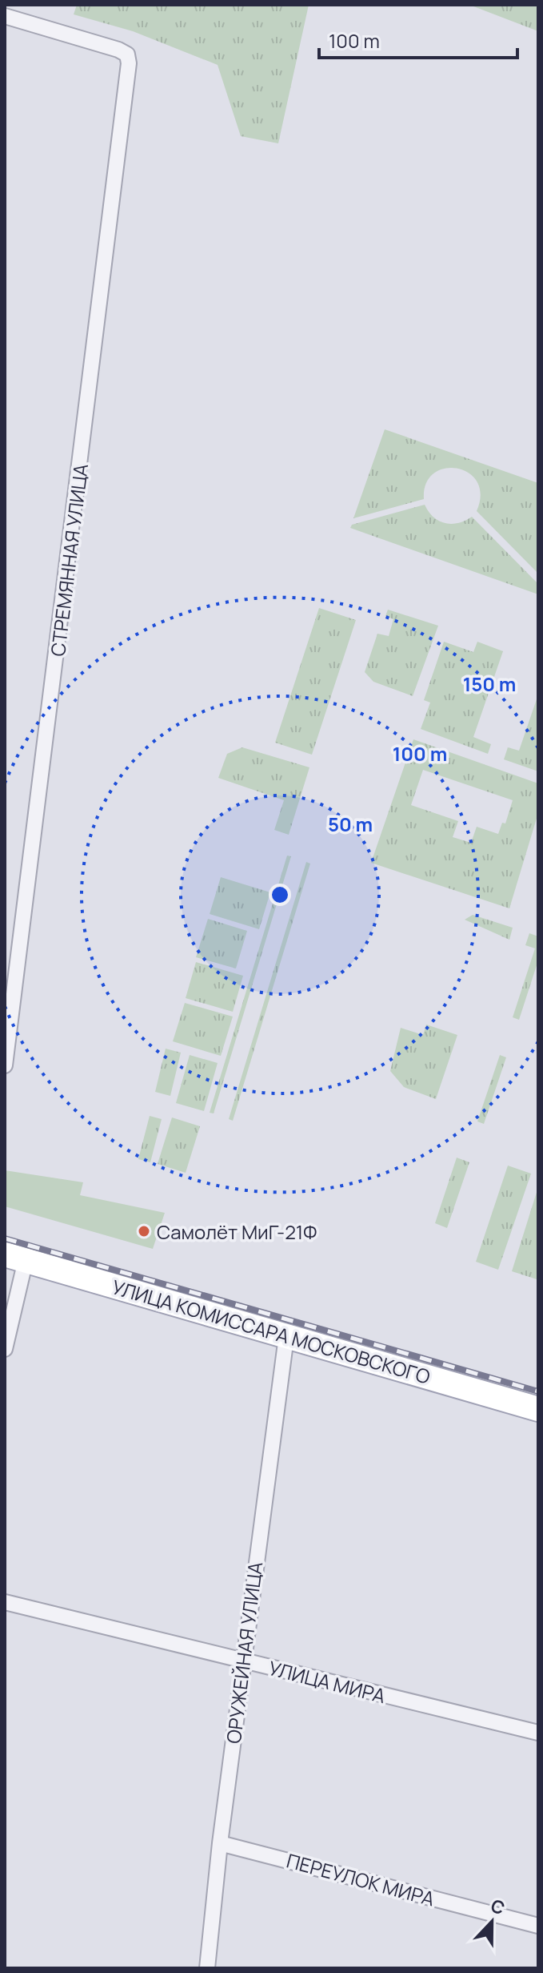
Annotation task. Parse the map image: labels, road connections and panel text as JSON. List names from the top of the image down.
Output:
{
  "streets": {
    "main road": ["УЛИЦА КОМИССАРА МОСКОВСКОГО"],
    "street": [
      "СТРЕМЯННАЯ УЛИЦА",
      "ОРУЖЕЙНАЯ УЛИЦА",
      "УЛИЦА МИРА",
      "ПЕРЕУЛОК МИРА"
    ]
  },
  "crossings": [
    ["УЛИЦА КОМИССАРА МОСКОВСКОГО", "ОРУЖЕЙНАЯ УЛИЦА"],
    ["ОРУЖЕЙНАЯ УЛИЦА", "УЛИЦА МИРА"],
    ["ОРУЖЕЙНАЯ УЛИЦА", "ПЕРЕУЛОК МИРА"]
  ],
  "places": ["Самолёт МиГ-21Ф"],
  "scale_bar": "100 m",
  "north": "top",
  "rings": ["150 m", "100 m", "50 m"]
}
